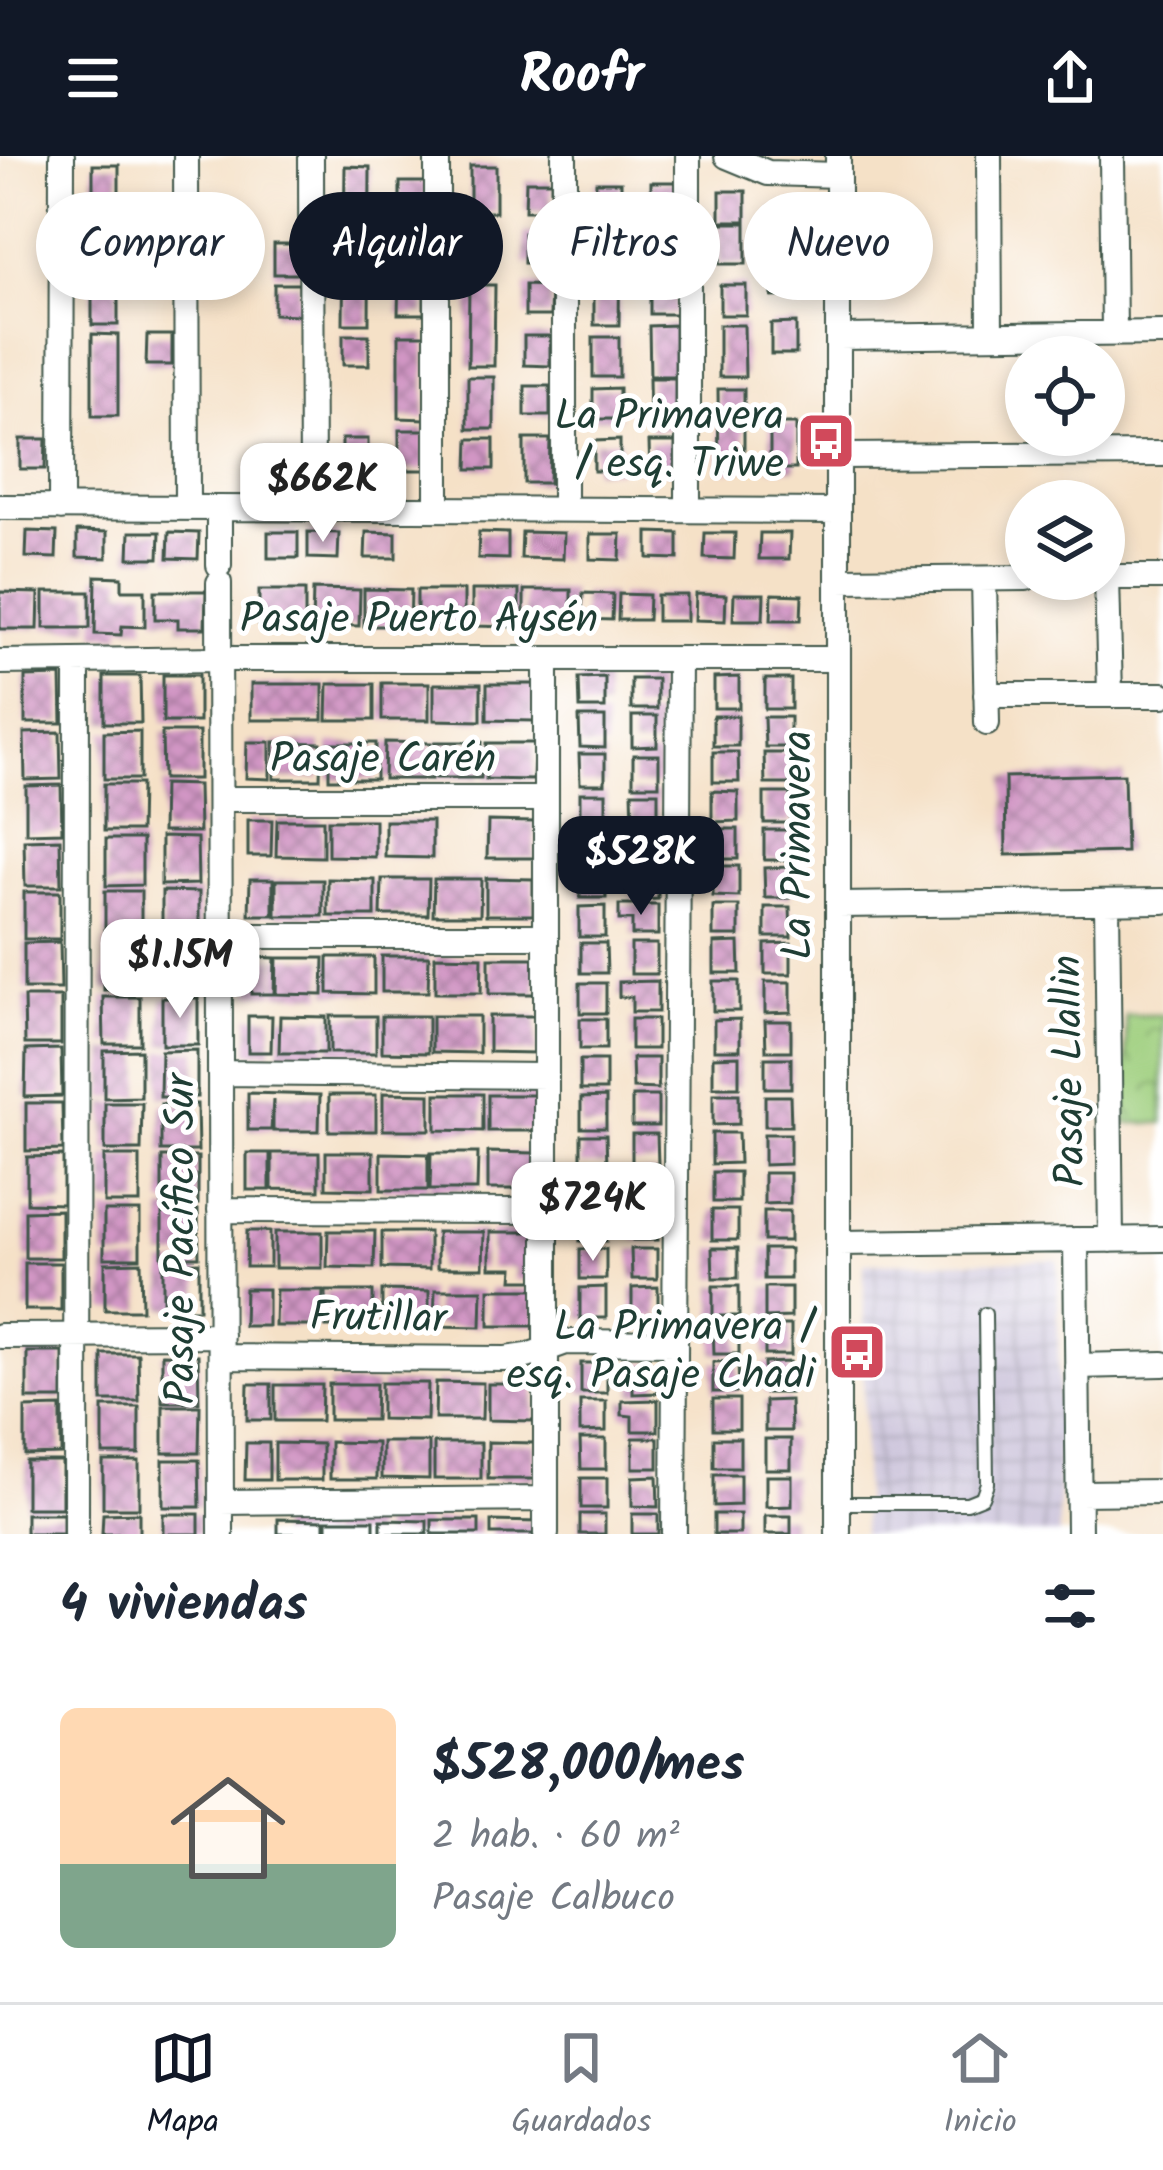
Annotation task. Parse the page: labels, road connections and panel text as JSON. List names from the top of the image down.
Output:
{
  "streets": {
    "street": [
      "Pasaje Puerto Aysén",
      "Pasaje Carén",
      "La Primavera",
      "Pasaje Llallin",
      "Pasaje Pacífico Sur",
      "Frutillar"
    ]
  },
  "crossings": [
    ["Pasaje Puerto Aysén", "La Primavera"],
    ["Pasaje Puerto Aysén", "Pasaje Pacífico Sur"],
    ["Pasaje Carén", "Pasaje Pacífico Sur"],
    ["Pasaje Pacífico Sur", "Frutillar"]
  ],
  "places": {
    "bus stop": ["La Primavera / esq. Triwe", "La Primavera / esq. Pasaje Chadi"]
  },
  "page": {
    "header": "Roofr",
    "chip": [
      "Comprar",
      "Alquilar",
      "Filtros",
      "Nuevo"
    ],
    "price": [
      "$662K",
      "$528K",
      "$1.15M",
      "$724K"
    ],
    "heading": "4 viviendas",
    "list": [
      {
        "name": "$528,000/mes",
        "note": "2 hab. · 60 m² · Pasaje Calbuco"
      }
    ],
    "tabs": ["Mapa", "Guardados", "Inicio"]
  }
}
